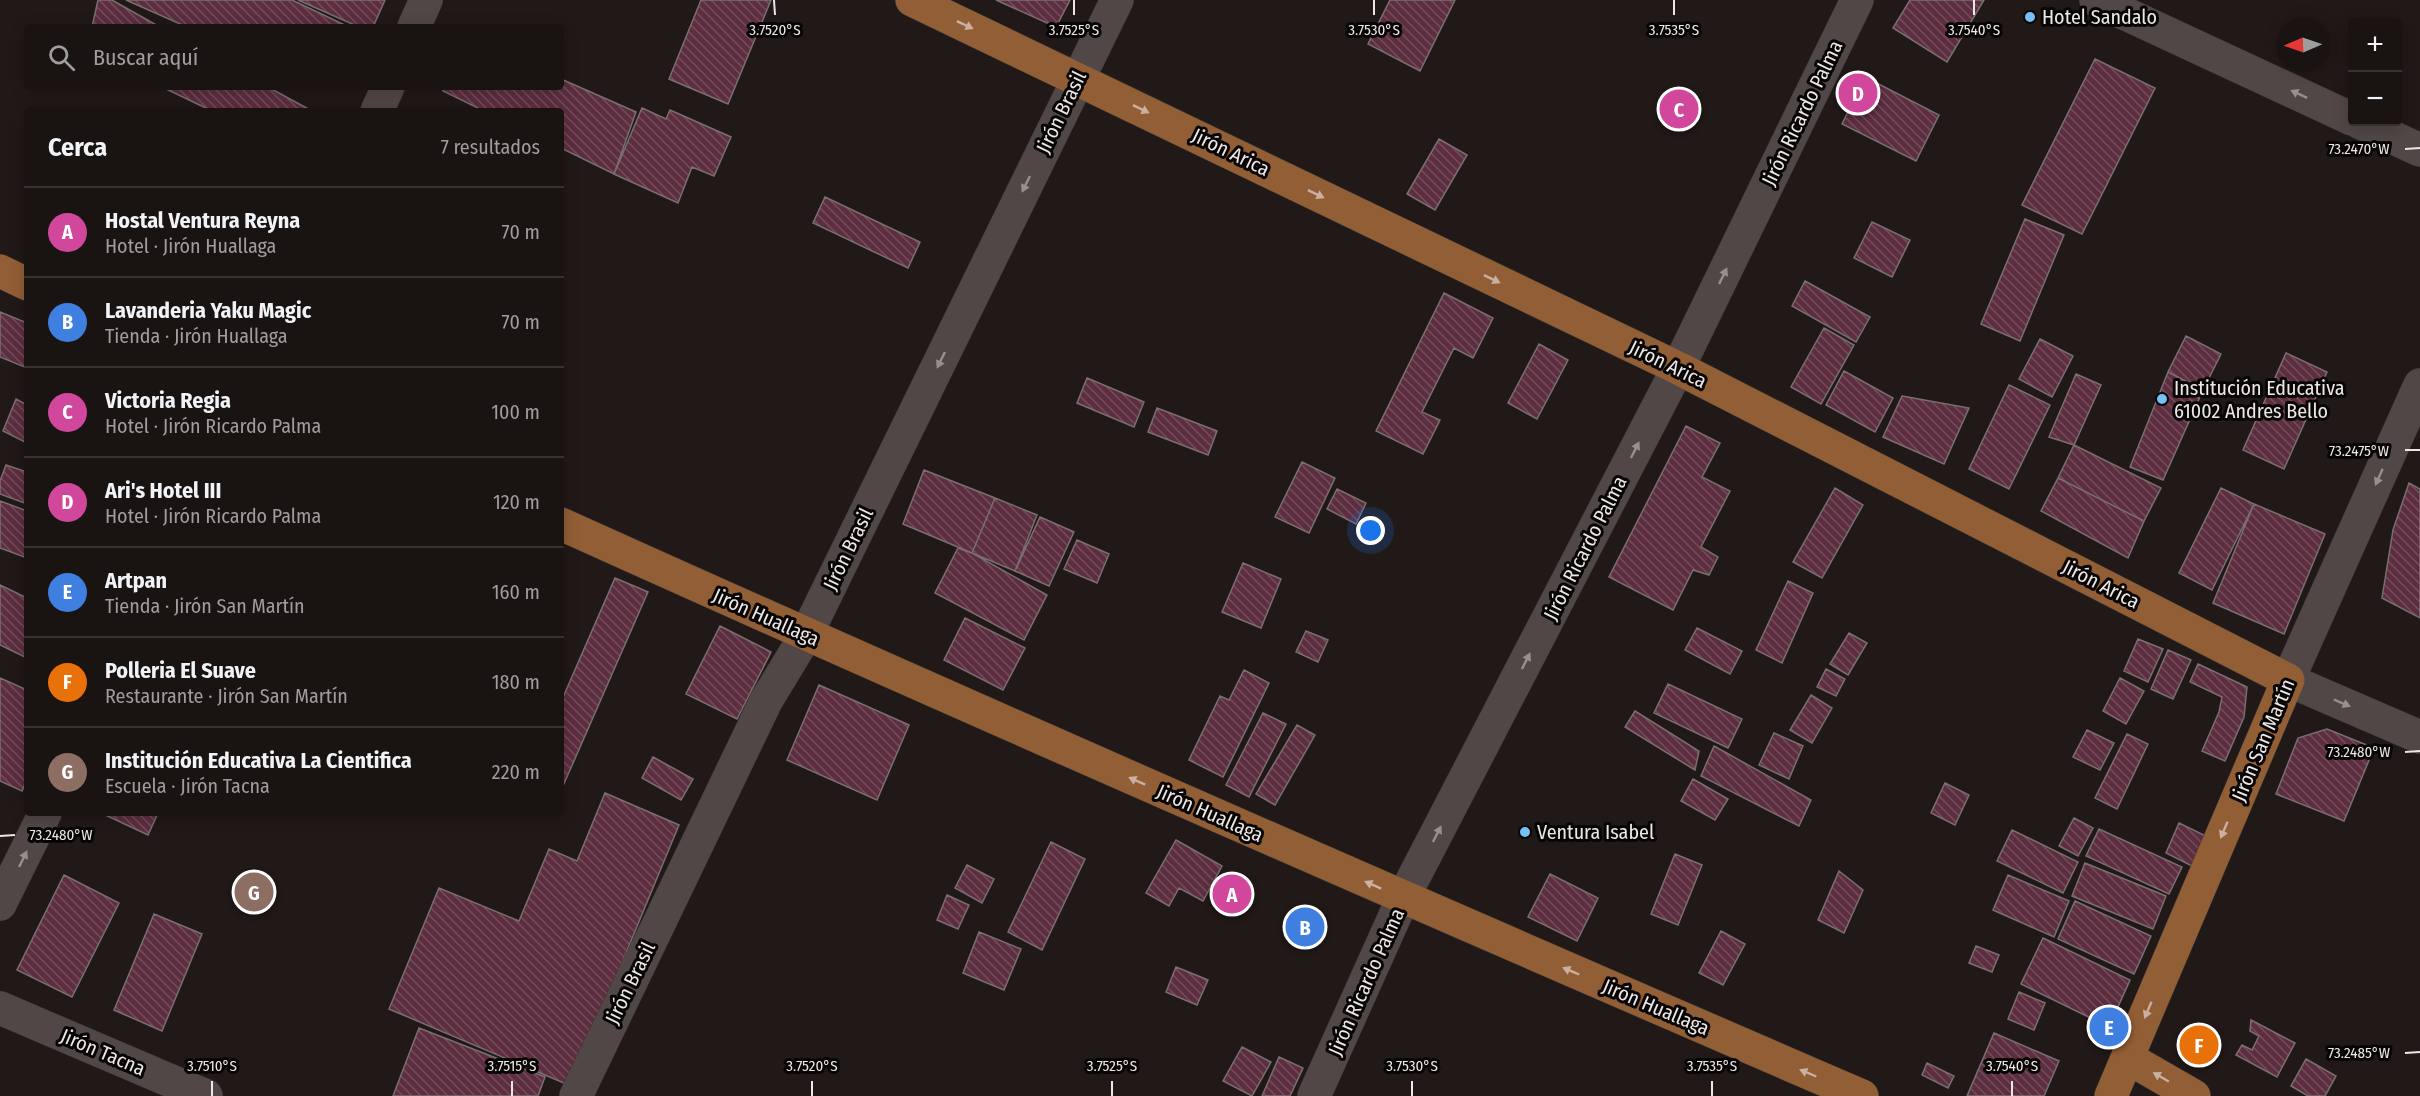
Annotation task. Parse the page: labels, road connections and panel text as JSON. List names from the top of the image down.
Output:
{
  "streets": {
    "main road": ["Jirón Arica", "Jirón Huallaga", "Jirón San Martín"],
    "street": ["Jirón Brasil", "Jirón Ricardo Palma", "Jirón Tacna"]
  },
  "crossings": [
    ["Jirón Brasil", "Jirón Arica"],
    ["Jirón Brasil", "Jirón Huallaga"],
    ["Jirón Ricardo Palma", "Jirón Arica"],
    ["Jirón Ricardo Palma", "Jirón Huallaga"],
    ["Jirón Arica", "Jirón San Martín"]
  ],
  "one_way": [
    "Jirón Brasil",
    "Jirón Ricardo Palma",
    "Jirón Arica",
    "Jirón Huallaga",
    "Jirón San Martín"
  ],
  "places": ["Hotel Sandalo", "Institución Educativa 61002 Andres Bello", "Ventura Isabel"],
  "north": "left",
  "page": {
    "map_buttons": ["+", "−"],
    "search": "Buscar aquí",
    "pins": [
      "D",
      "C",
      "G",
      "A",
      "B",
      "E",
      "F"
    ],
    "heading": ["Cerca", "7 resultados"],
    "list": [
      {
        "mark": "A",
        "name": "Hostal Ventura Reyna",
        "note": "Hotel · Jirón Huallaga",
        "value": "70 m"
      },
      {
        "mark": "B",
        "name": "Lavanderia Yaku Magic",
        "note": "Tienda · Jirón Huallaga",
        "value": "70 m"
      },
      {
        "mark": "C",
        "name": "Victoria Regia",
        "note": "Hotel · Jirón Ricardo Palma",
        "value": "100 m"
      },
      {
        "mark": "D",
        "name": "Ari's Hotel III",
        "note": "Hotel · Jirón Ricardo Palma",
        "value": "120 m"
      },
      {
        "mark": "E",
        "name": "Artpan",
        "note": "Tienda · Jirón San Martín",
        "value": "160 m"
      },
      {
        "mark": "F",
        "name": "Polleria El Suave",
        "note": "Restaurante · Jirón San Martín",
        "value": "180 m"
      },
      {
        "mark": "G",
        "name": "Institución Educativa La Cientifica",
        "note": "Escuela · Jirón Tacna",
        "value": "220 m"
      }
    ]
  },
  "coordinates": [
    "3.7520°S",
    "3.7525°S",
    "3.7530°S",
    "3.7535°S",
    "3.7540°S",
    "73.2470°W",
    "73.2475°W",
    "73.2480°W",
    "73.2485°W",
    "3.7510°S",
    "3.7515°S"
  ]
}
